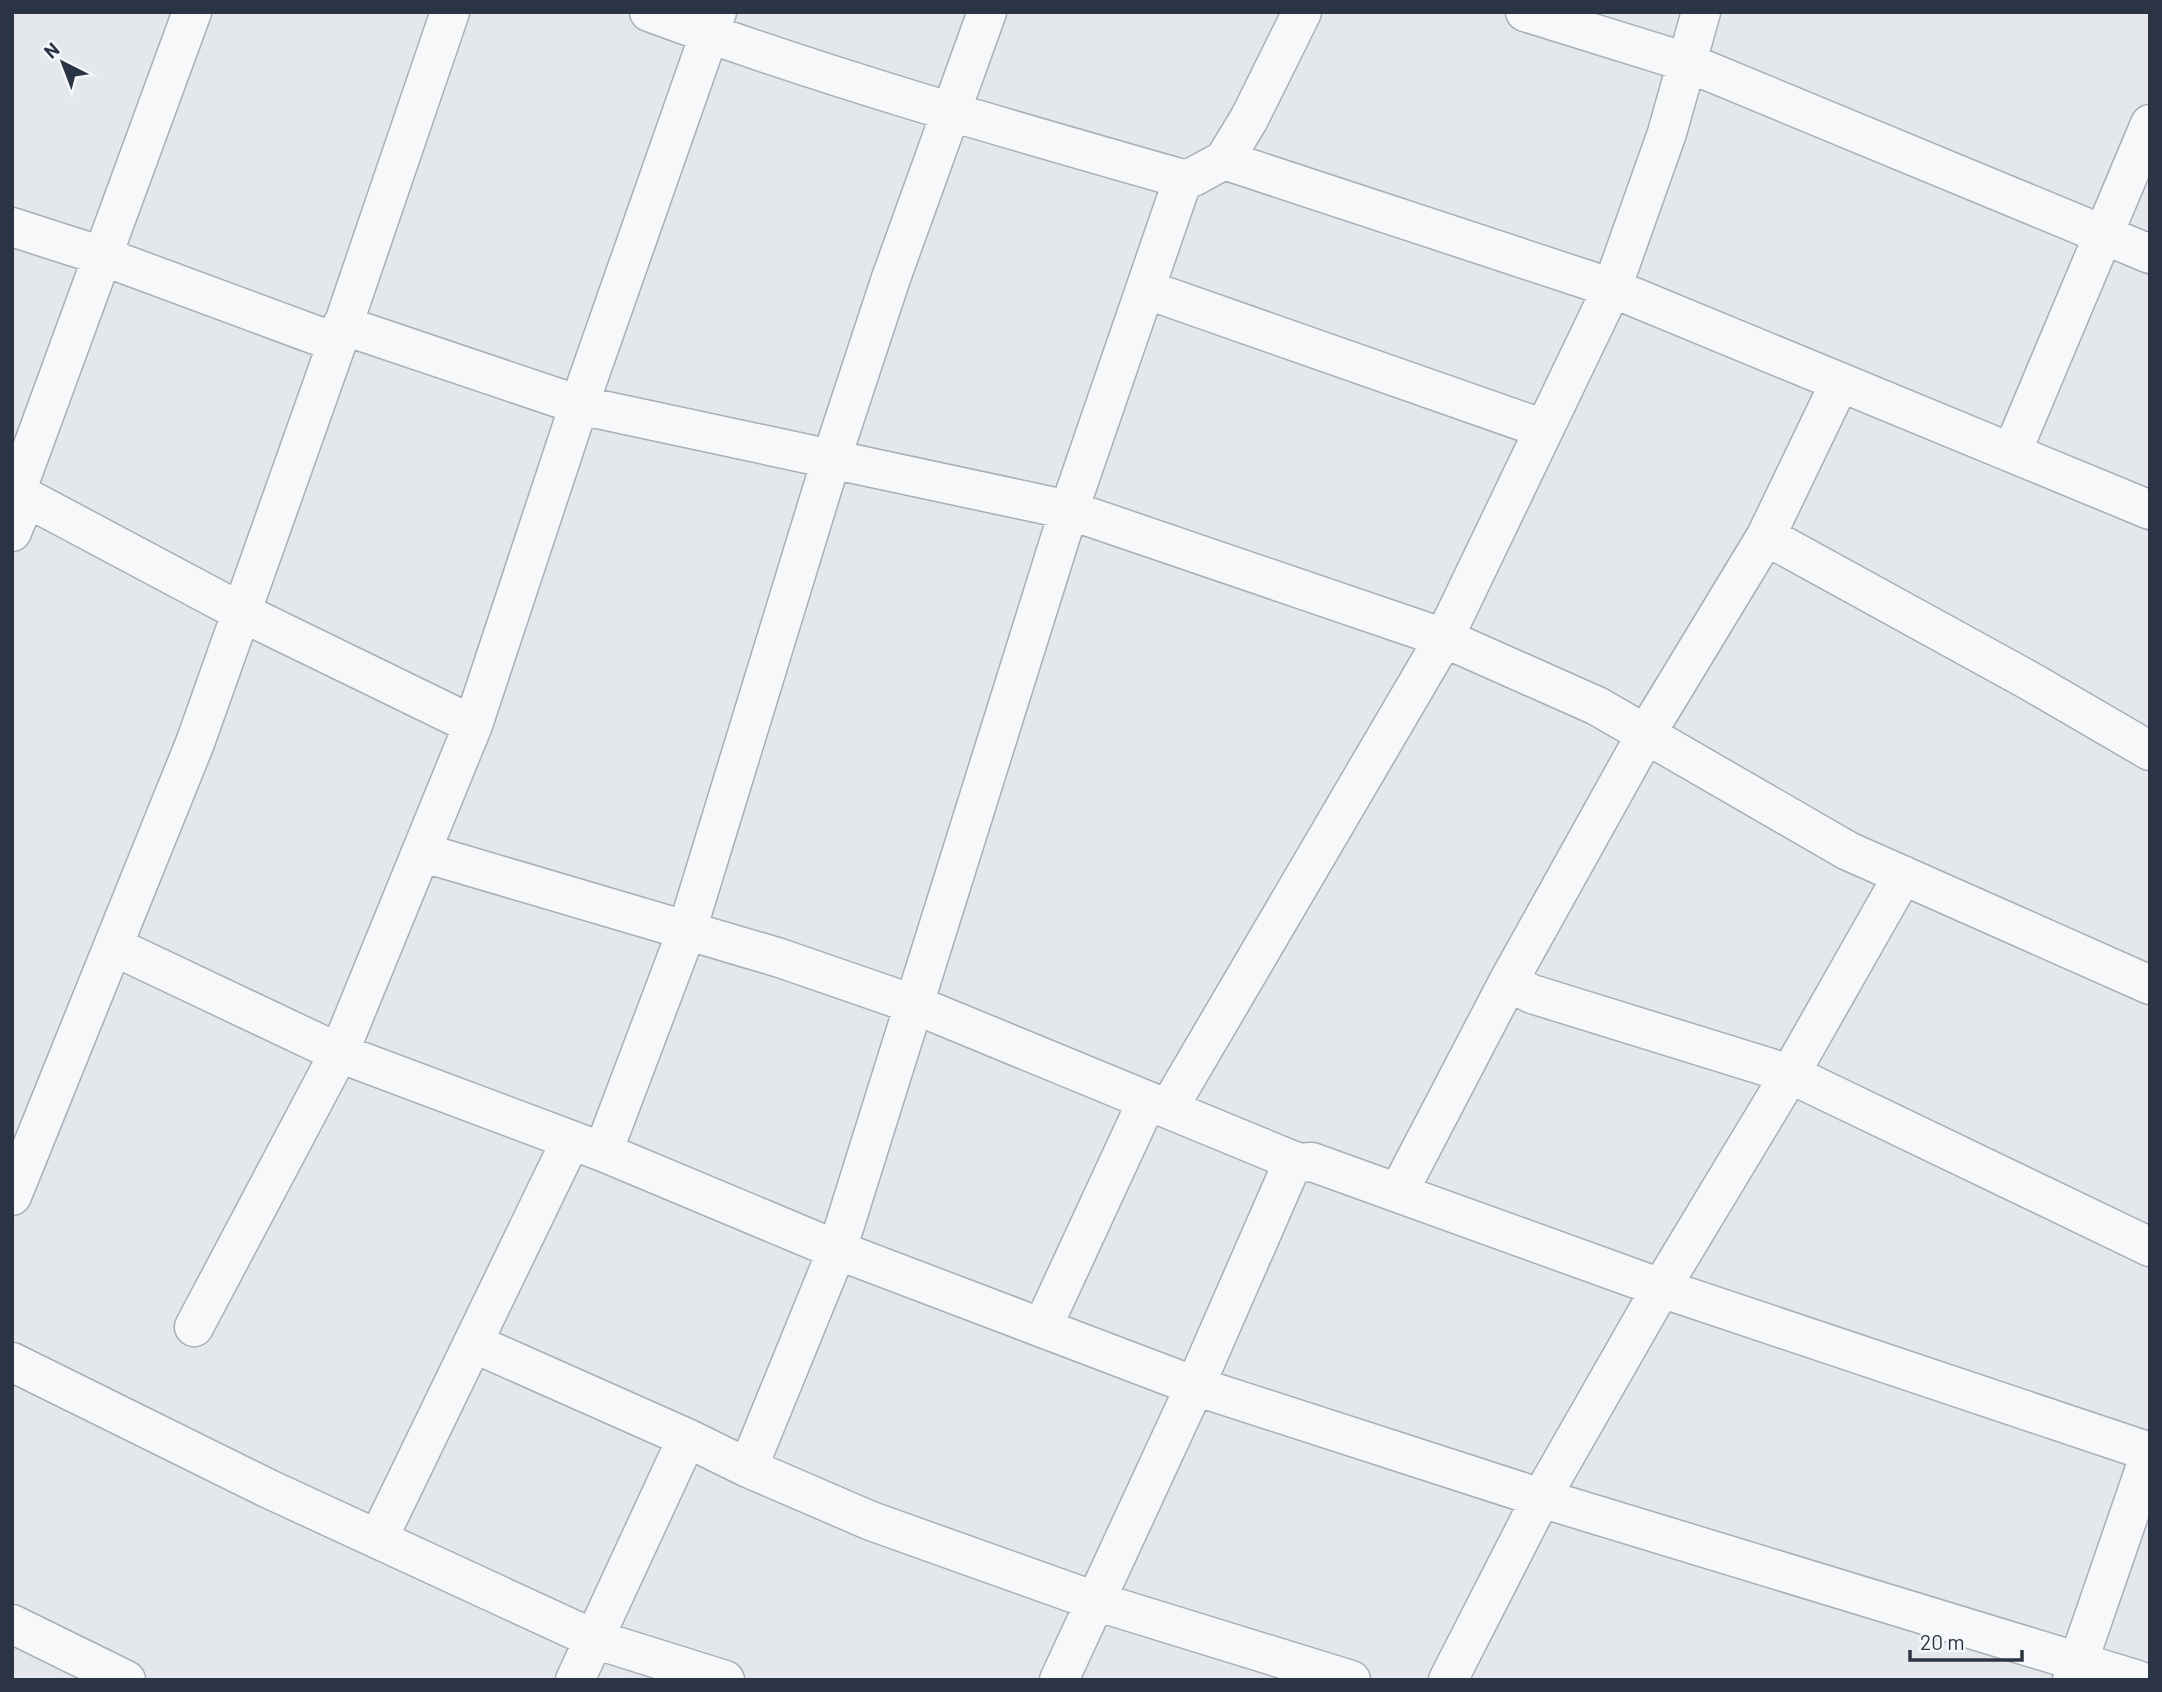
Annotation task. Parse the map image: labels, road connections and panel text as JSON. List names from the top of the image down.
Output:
{
  "scale_bar": "20 m",
  "north": "top left"
}
